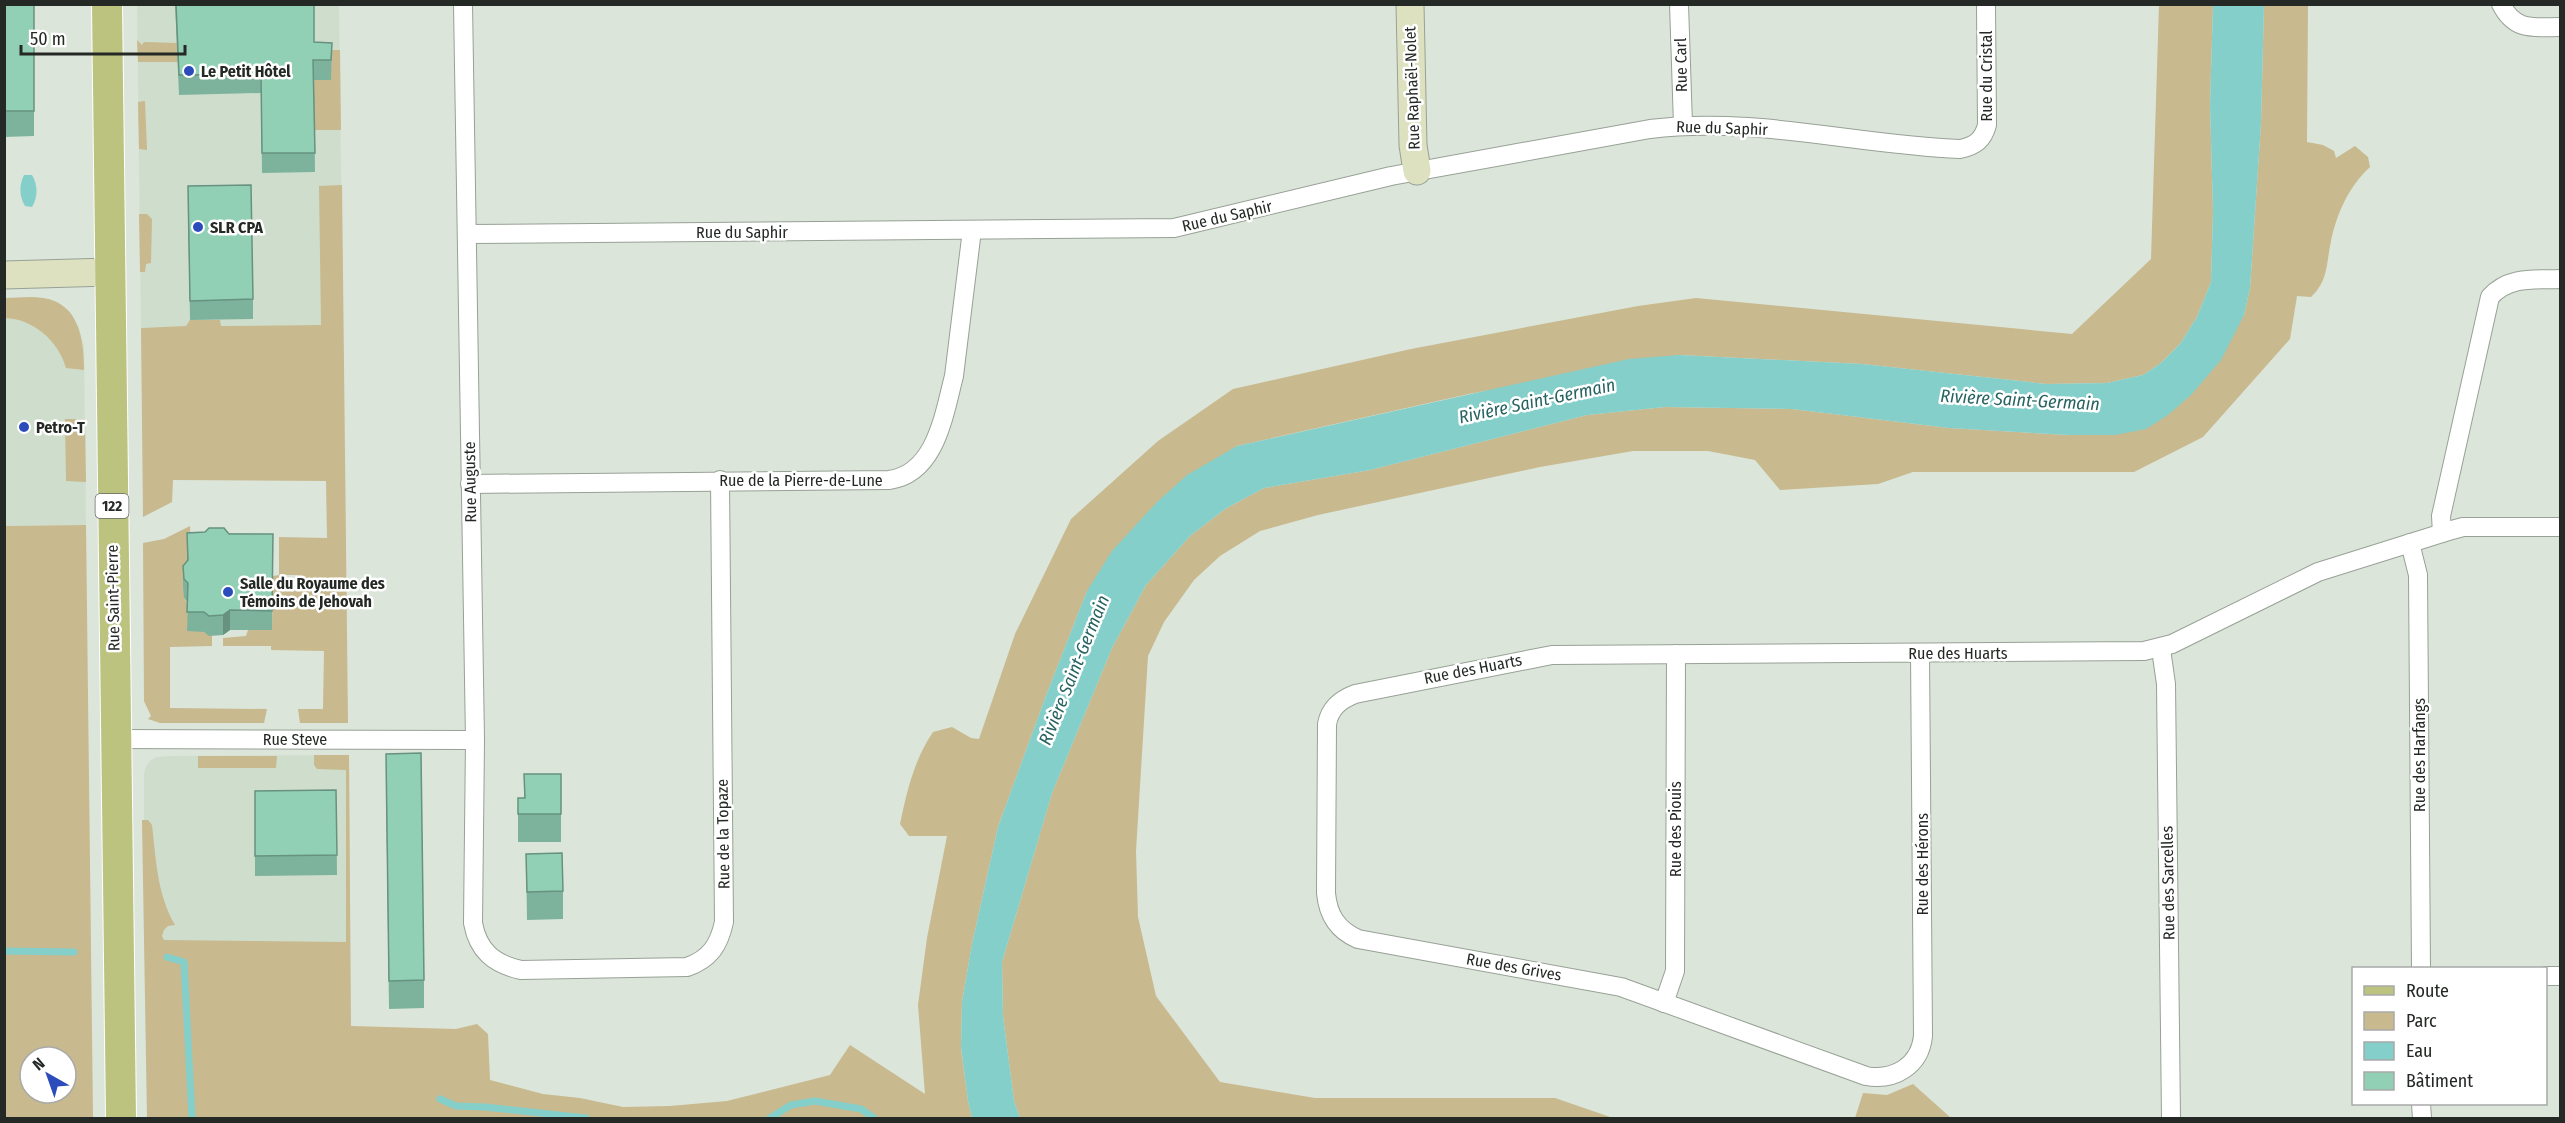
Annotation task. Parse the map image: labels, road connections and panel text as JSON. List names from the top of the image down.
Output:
{
  "streets": {
    "main road": ["122", "Rue Saint-Pierre"],
    "street": [
      "Rue Carl",
      "Rue du Cristal",
      "Rue Raphaël-Nolet",
      "Rue du Saphir",
      "Rue de la Pierre-de-Lune",
      "Rue Auguste",
      "Rue des Huarts",
      "Rue Steve",
      "Rue des Harfangs",
      "Rue des Piouis",
      "Rue de la Topaze",
      "Rue des Hérons",
      "Rue des Sarcelles",
      "Rue des Grives"
    ]
  },
  "crossings": [
    ["Rue Carl", "Rue du Saphir"],
    ["Rue du Cristal", "Rue du Saphir"],
    ["Rue Raphaël-Nolet", "Rue du Saphir"],
    ["Rue du Saphir", "Rue de la Pierre-de-Lune"],
    ["Rue du Saphir", "Rue Auguste"],
    ["Rue de la Pierre-de-Lune", "Rue Auguste"],
    ["Rue de la Pierre-de-Lune", "Rue de la Topaze"],
    ["Rue Auguste", "Rue Steve"],
    ["Rue Auguste", "Rue de la Topaze"],
    ["Rue Saint-Pierre", "Rue Steve"],
    ["Rue des Huarts", "Rue des Harfangs"],
    ["Rue des Huarts", "Rue des Piouis"],
    ["Rue des Huarts", "Rue des Hérons"],
    ["Rue des Huarts", "Rue des Sarcelles"],
    ["Rue des Huarts", "Rue des Grives"],
    ["Rue des Piouis", "Rue des Grives"],
    ["Rue des Hérons", "Rue des Grives"]
  ],
  "water": ["Rivière Saint-Germain"],
  "places": [
    "Le Petit Hôtel",
    "SLR CPA",
    "Petro-T",
    "Salle du Royaume des Témoins de Jehovah"
  ],
  "legend": [
    "Route",
    "Parc",
    "Eau",
    "Bâtiment"
  ],
  "scale_bar": "50 m",
  "north": "top left"
}
